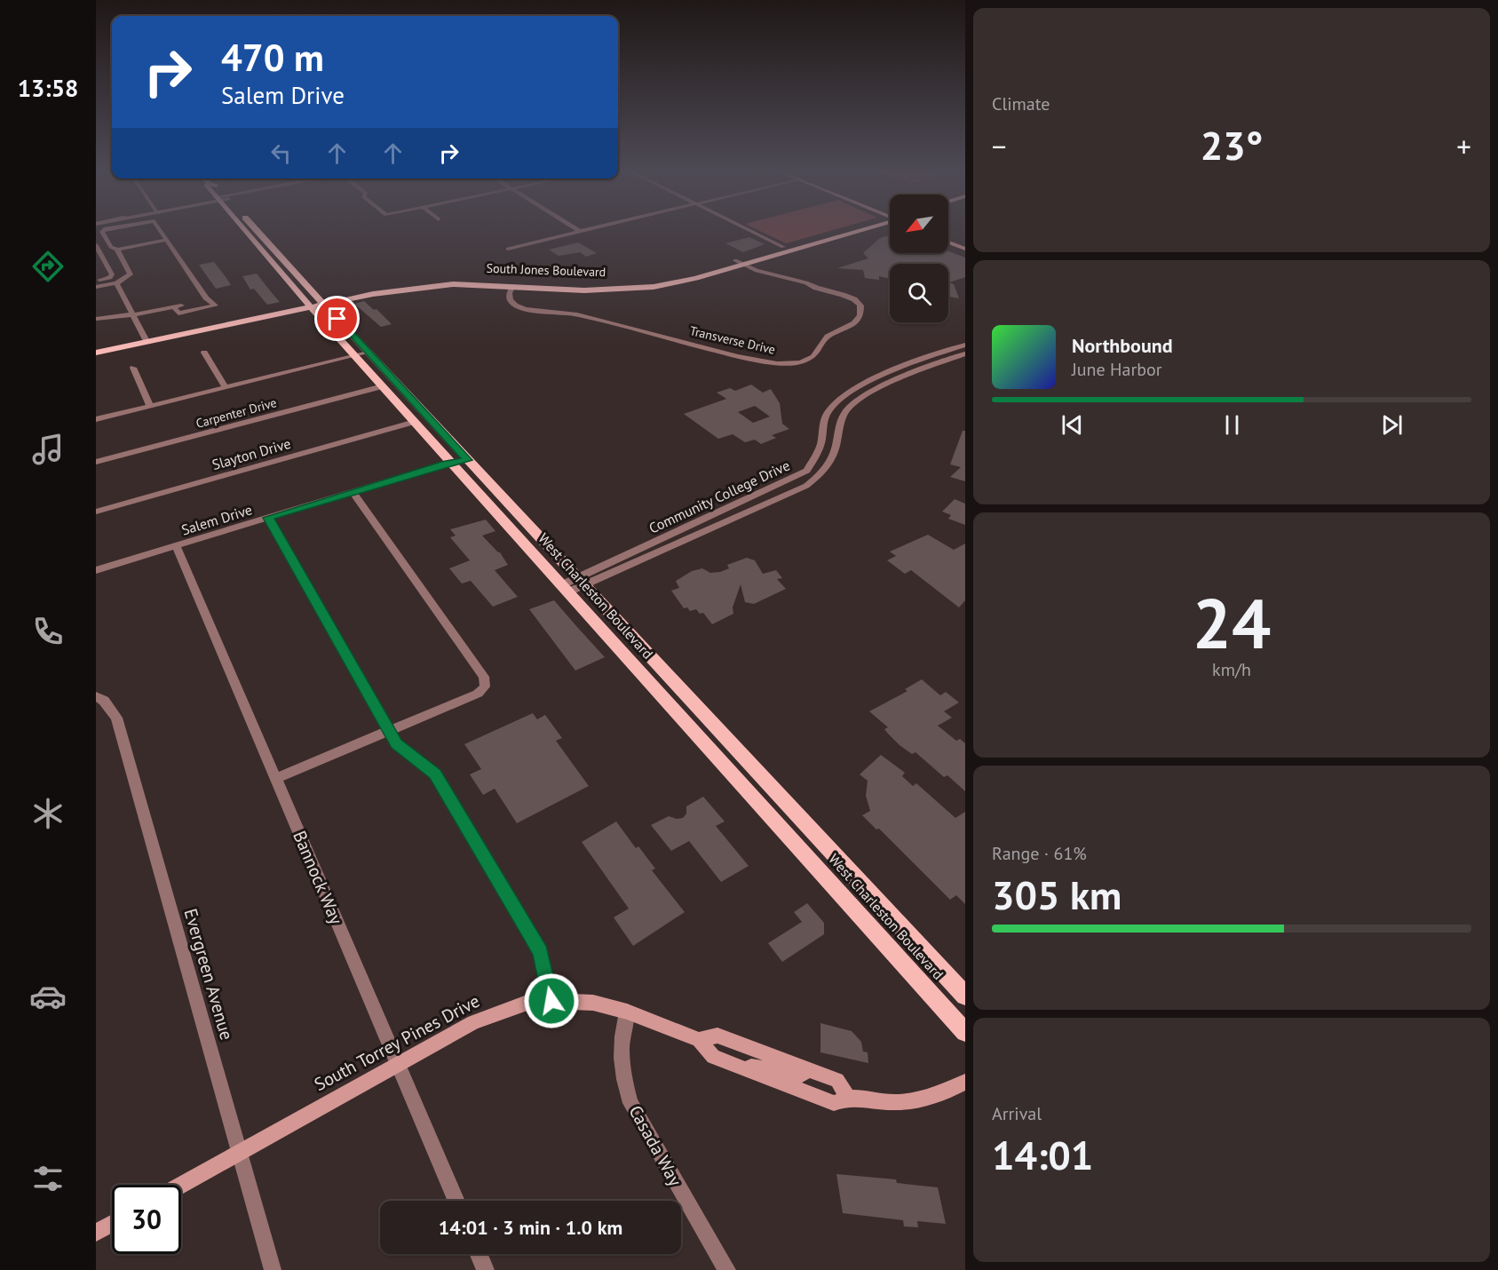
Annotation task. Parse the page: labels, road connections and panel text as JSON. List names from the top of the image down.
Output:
{
  "streets": {
    "main road": ["South Jones Boulevard", "West Charleston Boulevard", "South Torrey Pines Drive"],
    "street": [
      "Transverse Drive",
      "Carpenter Drive",
      "Slayton Drive",
      "Community College Drive",
      "Salem Drive",
      "Bannock Way",
      "Evergreen Avenue",
      "Casada Way"
    ]
  },
  "crossings": [
    ["South Jones Boulevard", "Transverse Drive"],
    ["South Jones Boulevard", "West Charleston Boulevard"],
    ["Carpenter Drive", "West Charleston Boulevard"],
    ["Slayton Drive", "West Charleston Boulevard"],
    ["Community College Drive", "West Charleston Boulevard"],
    ["Salem Drive", "West Charleston Boulevard"],
    ["Salem Drive", "Bannock Way"],
    ["Bannock Way", "South Torrey Pines Drive"],
    ["Evergreen Avenue", "South Torrey Pines Drive"],
    ["South Torrey Pines Drive", "Casada Way"]
  ],
  "north": "bottom left",
  "page": {
    "tabs": "13:58",
    "tile": [
      "Climate",
      ["24", "km/h"],
      ["Range · 61%", "305 km"],
      ["Arrival", "14:01"]
    ],
    "turn": ["470 m", "Salem Drive"],
    "heat": ["−", "23°", "+"],
    "song": ["Northbound", "June Harbor"],
    "limit": "30",
    "trip": "14:01 · 3 min · 1.0 km"
  }
}
